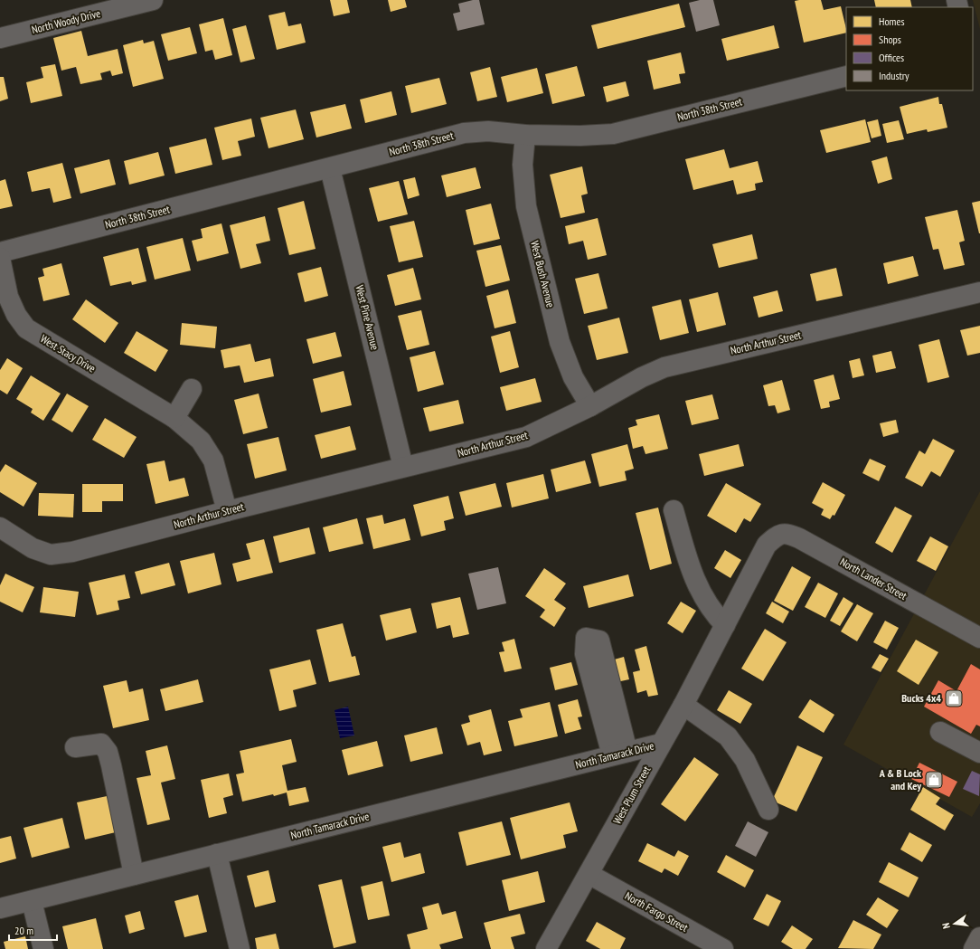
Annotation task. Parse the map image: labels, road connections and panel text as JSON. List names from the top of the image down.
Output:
{
  "streets": {
    "street": [
      "North Woody Drive",
      "North 38th Street",
      "West Bush Avenue",
      "West Pine Avenue",
      "North Arthur Street",
      "West Stacy Drive",
      "North Lander Street",
      "North Tamarack Drive",
      "West Plum Street",
      "North Fargo Street"
    ]
  },
  "crossings": [
    ["North 38th Street", "West Bush Avenue"],
    ["North 38th Street", "West Pine Avenue"],
    ["West Bush Avenue", "North Arthur Street"],
    ["West Pine Avenue", "North Arthur Street"],
    ["North Arthur Street", "West Stacy Drive"],
    ["North Lander Street", "West Plum Street"],
    ["North Tamarack Drive", "West Plum Street"],
    ["West Plum Street", "North Fargo Street"]
  ],
  "places": {
    "shop": ["Bucks 4x4", "A & B Lock and Key"]
  },
  "legend": [
    "Homes",
    "Shops",
    "Offices",
    "Industry"
  ],
  "scale_bar": "20 m",
  "north": "left"
}
